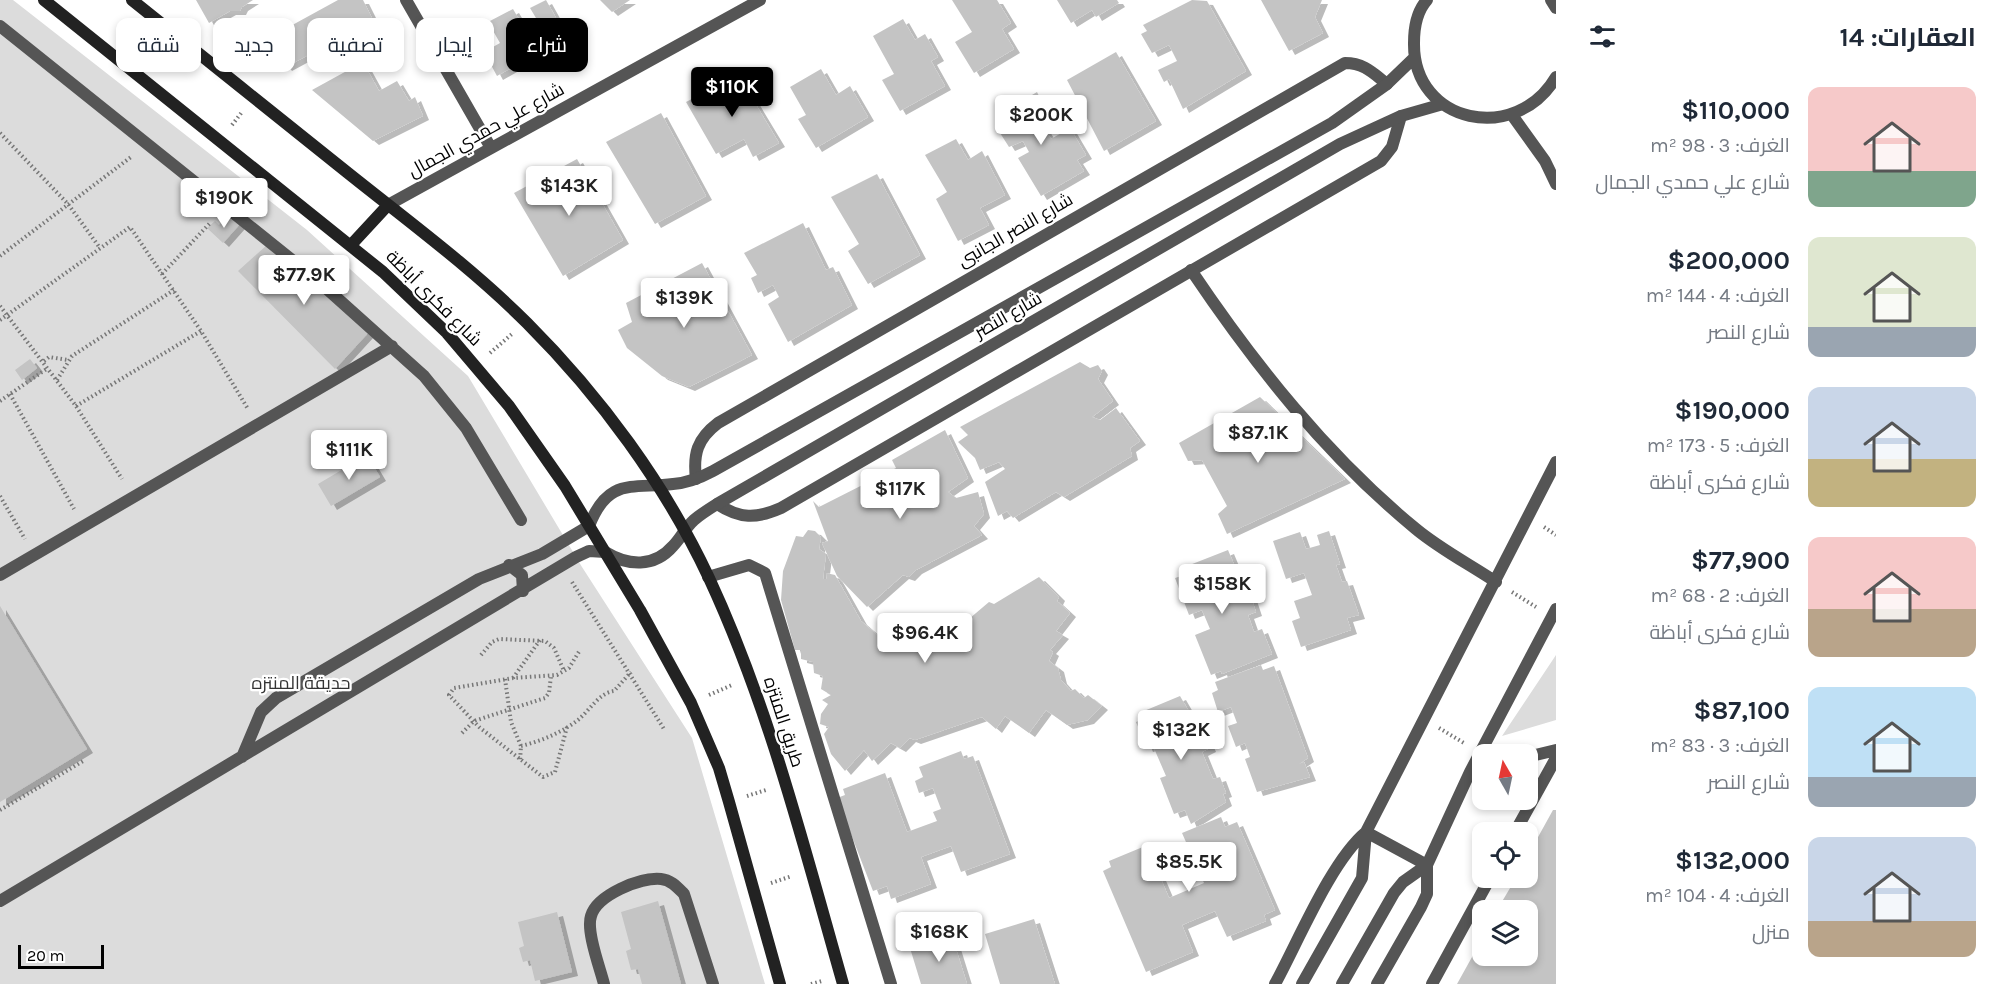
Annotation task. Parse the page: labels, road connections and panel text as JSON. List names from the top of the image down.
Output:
{
  "streets": {
    "street": [
      "شارع علي حمدي الجمال",
      "شارع النصر الجانبى",
      "شارع فكرى أباظة",
      "شارع النصر",
      "طريق المنتزه"
    ]
  },
  "crossings": [
    ["شارع علي حمدي الجمال", "شارع فكرى أباظة"],
    ["شارع النصر الجانبى", "شارع النصر"],
    ["شارع فكرى أباظة", "شارع النصر"],
    ["شارع فكرى أباظة", "طريق المنتزه"],
    ["شارع النصر", "طريق المنتزه"]
  ],
  "parks": ["حديقة المنتزه"],
  "scale_bar": "20 m",
  "north": "top",
  "page": {
    "heading": "العقارات: 14",
    "chip": [
      "شراء",
      "إيجار",
      "تصفية",
      "جديد",
      "شقة"
    ],
    "price": [
      "$110K",
      "$200K",
      "$143K",
      "$190K",
      "$77.9K",
      "$139K",
      "$87.1K",
      "$111K",
      "$117K",
      "$158K",
      "$96.4K",
      "$132K",
      "$85.5K",
      "$168K"
    ],
    "list": [
      {
        "name": "$110,000",
        "note": "الغرف: 3 · 98 m² · شارع علي حمدي الجمال"
      },
      {
        "name": "$200,000",
        "note": "الغرف: 4 · 144 m² · شارع النصر"
      },
      {
        "name": "$190,000",
        "note": "الغرف: 5 · 173 m² · شارع فكرى أباظة"
      },
      {
        "name": "$77,900",
        "note": "الغرف: 2 · 68 m² · شارع فكرى أباظة"
      },
      {
        "name": "$87,100",
        "note": "الغرف: 3 · 83 m² · شارع النصر"
      },
      {
        "name": "$132,000",
        "note": "الغرف: 4 · 104 m² · منزل"
      }
    ],
    "scale": "20 m"
  }
}
